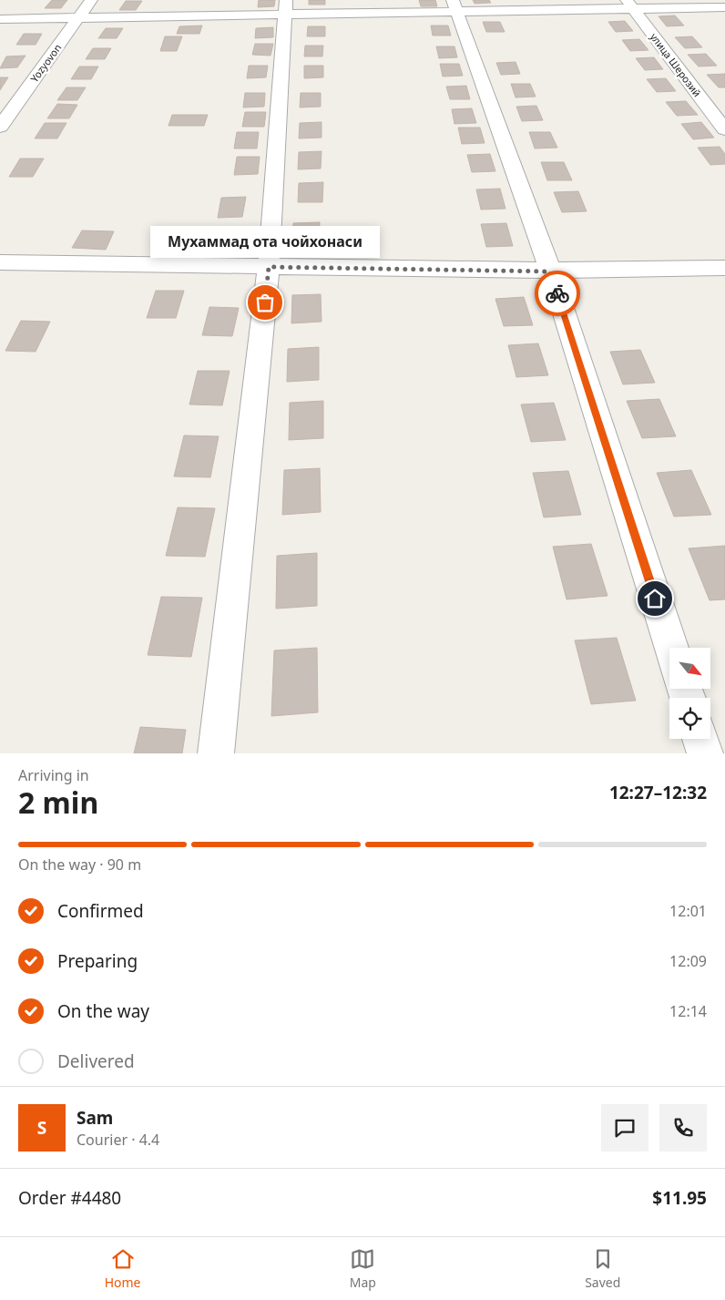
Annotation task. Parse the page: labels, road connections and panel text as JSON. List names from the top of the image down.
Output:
{
  "streets": {
    "street": ["Yozyovon", "улица Шерозий"]
  },
  "places": ["Мухаммад ота чойхонаси"],
  "north": "bottom right",
  "page": {
    "bubble": "Мухаммад ота чойхонаси",
    "heading": ["2 min", "Arriving in", "12:27–12:32"],
    "panel": [
      "Sam",
      "Courier · 4.4",
      "Order #4480",
      "$11.95"
    ],
    "bar": "On the way · 90 m",
    "list": [
      ["Confirmed", "12:01"],
      ["Preparing", "12:09"],
      ["On the way", "12:14"],
      "Delivered"
    ],
    "round": "S",
    "tabs": ["Home", "Map", "Saved"]
  }
}
